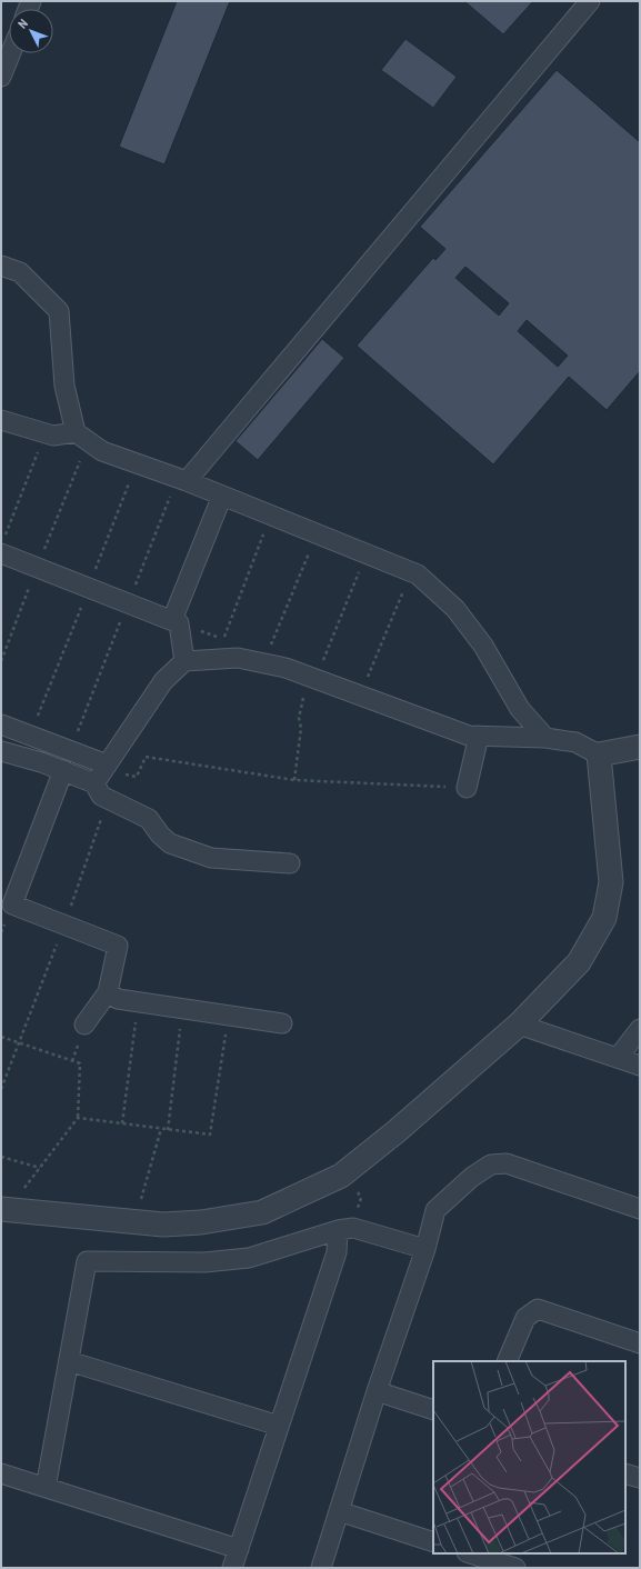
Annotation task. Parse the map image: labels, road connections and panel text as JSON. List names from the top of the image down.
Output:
{
  "north": "top left"
}
